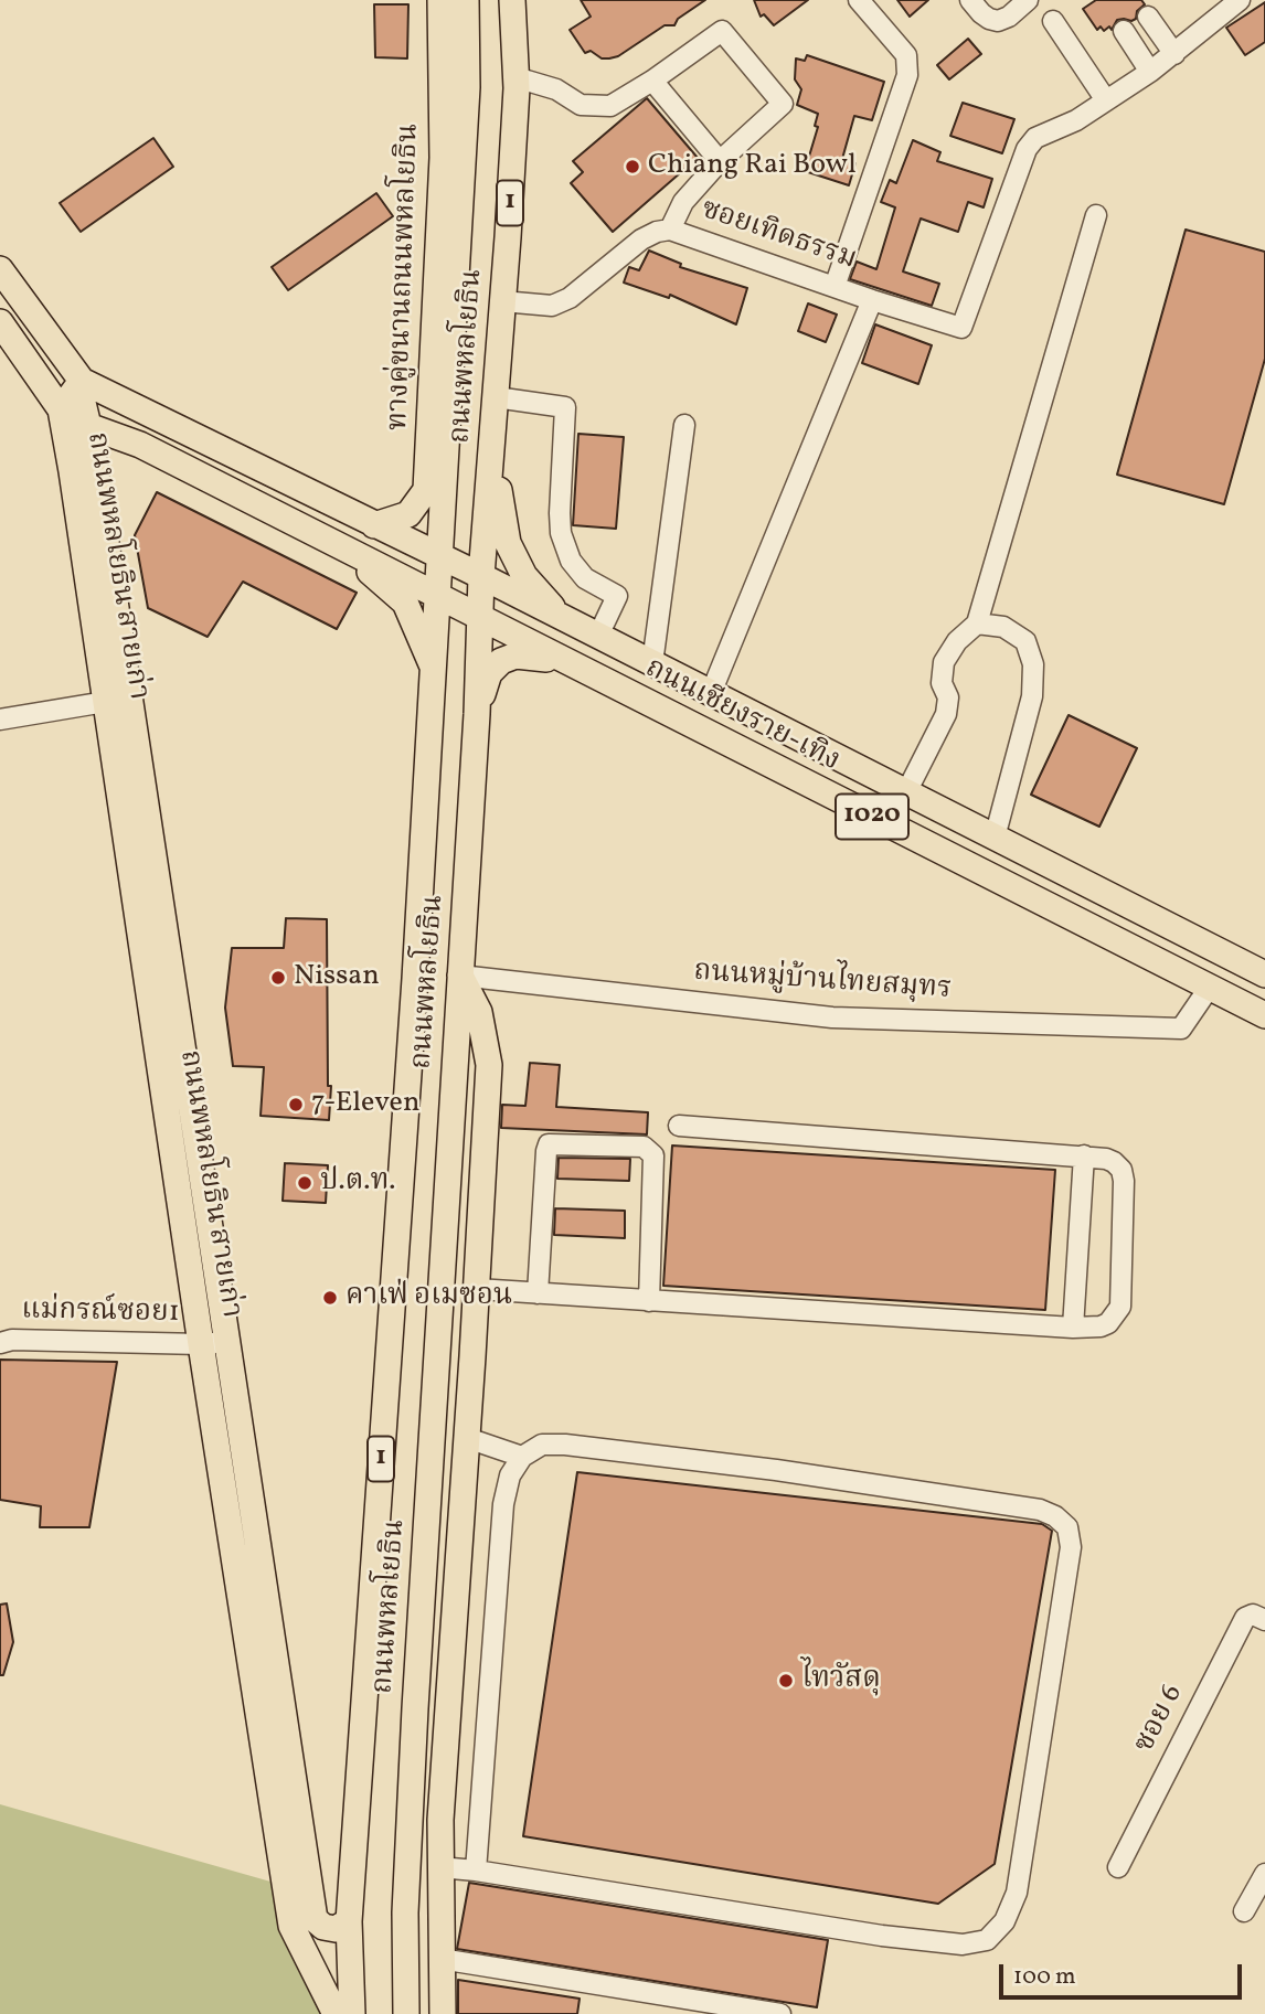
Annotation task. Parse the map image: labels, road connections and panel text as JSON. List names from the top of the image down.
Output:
{
  "streets": {
    "main road": [
      "1",
      "ทางคู่ขนานถนนพหลโยธิน",
      "ถนนพหลโยธิน",
      "ถนนพหลโยธิน สายเก่า",
      "ถนนเชียงราย-เทิง",
      "1020"
    ],
    "street": [
      "ซอยเทิดธรรม",
      "ถนนหมู่บ้านไทยสมุทร",
      "แม่กรณ์ซอย1",
      "ซอย 6"
    ]
  },
  "crossings": [
    ["ซอยเทิดธรรม", "ถนนพหลโยธิน"],
    ["ถนนพหลโยธิน", "ถนนพหลโยธิน สายเก่า"],
    ["ถนนพหลโยธิน", "ถนนเชียงราย-เทิง"],
    ["ถนนพหลโยธิน", "1020"],
    ["ถนนพหลโยธิน", "ถนนหมู่บ้านไทยสมุทร"],
    ["ถนนพหลโยธิน สายเก่า", "แม่กรณ์ซอย1"],
    ["ถนนเชียงราย-เทิง", "1020"],
    ["ถนนเชียงราย-เทิง", "ถนนหมู่บ้านไทยสมุทร"]
  ],
  "places": [
    "Chiang Rai Bowl",
    "Nissan",
    "7-Eleven",
    "ป.ต.ท.",
    "คาเฟ่ อเมซอน",
    "ไทวัสดุ"
  ],
  "scale_bar": "100 m"
}
